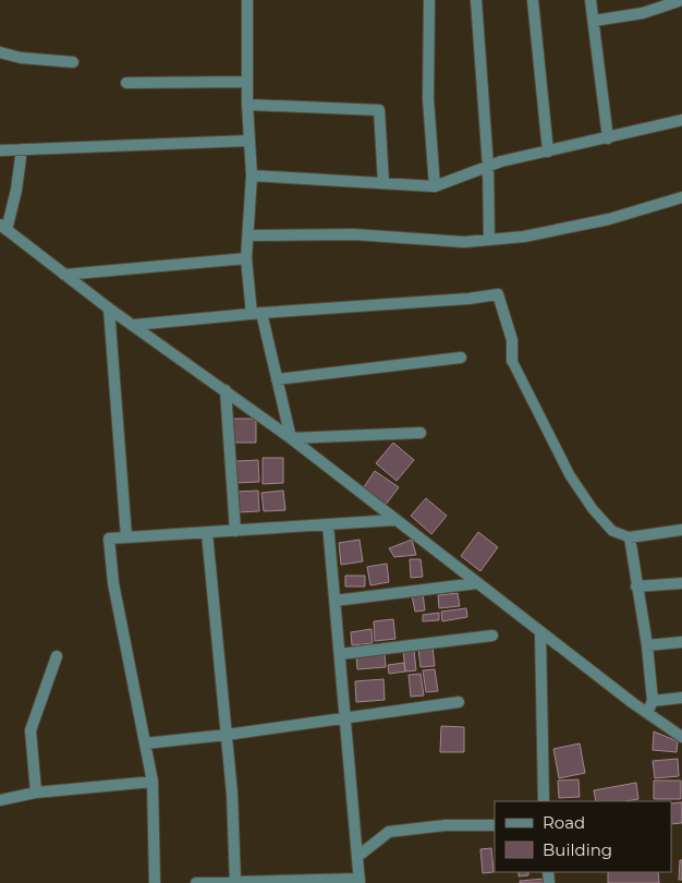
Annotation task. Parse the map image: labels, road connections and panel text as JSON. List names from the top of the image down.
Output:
{
  "legend": ["Road", "Building"]
}
